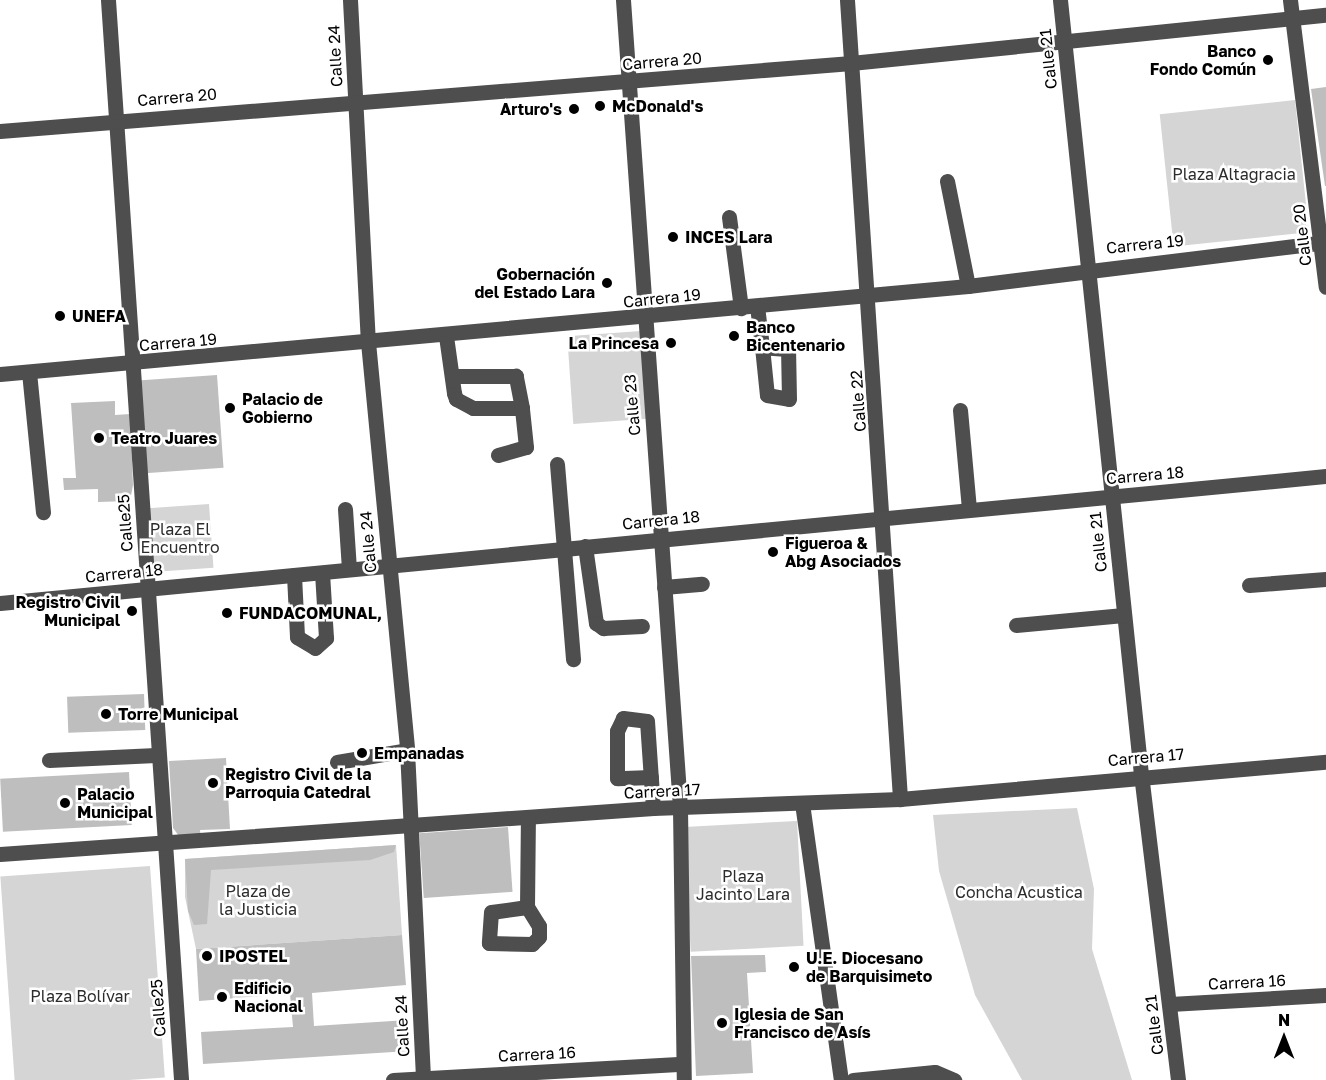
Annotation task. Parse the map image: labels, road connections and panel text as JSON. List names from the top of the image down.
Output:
{
  "streets": {
    "street": [
      "Calle 24",
      "Calle 21",
      "Carrera 20",
      "Calle 20",
      "Carrera 19",
      "Calle 22",
      "Calle 23",
      "Carrera 18",
      "Calle25",
      "Carrera 17",
      "Carrera 16"
    ]
  },
  "crossings": [
    ["Calle 24", "Carrera 20"],
    ["Calle 24", "Carrera 19"],
    ["Calle 24", "Carrera 18"],
    ["Calle 24", "Carrera 17"],
    ["Calle 24", "Carrera 16"],
    ["Calle 21", "Carrera 20"],
    ["Calle 21", "Carrera 19"],
    ["Calle 21", "Carrera 18"],
    ["Calle 21", "Carrera 17"],
    ["Calle 21", "Carrera 16"],
    ["Carrera 20", "Calle 20"],
    ["Carrera 20", "Calle 22"],
    ["Carrera 20", "Calle 23"],
    ["Carrera 20", "Calle25"],
    ["Calle 20", "Carrera 19"],
    ["Carrera 19", "Calle 22"],
    ["Carrera 19", "Calle 23"],
    ["Carrera 19", "Calle25"],
    ["Calle 22", "Carrera 18"],
    ["Calle 22", "Carrera 17"],
    ["Calle 23", "Carrera 18"],
    ["Calle 23", "Carrera 17"],
    ["Calle 23", "Carrera 16"],
    ["Carrera 18", "Calle25"],
    ["Calle25", "Carrera 17"]
  ],
  "parks": [
    "Plaza Altagracia",
    "Plaza El Encuentro",
    "Plaza Jacinto Lara",
    "Plaza de la Justicia",
    "Concha Acustica",
    "Plaza Bolívar"
  ],
  "places": [
    "Banco Fondo Común",
    "McDonald's",
    "Arturo's",
    "INCES Lara",
    "Gobernación del Estado Lara",
    "UNEFA",
    "Banco Bicentenario",
    "La Princesa",
    "Palacio de Gobierno",
    "Teatro Juares",
    "Figueroa & Abg Asociados",
    "Registro Civil Municipal",
    "FUNDACOMUNAL,",
    "Torre Municipal",
    "Empanadas",
    "Registro Civil de la Parroquia Catedral",
    "Palacio Municipal",
    "IPOSTEL",
    "U.E. Diocesano de Barquisimeto",
    "Edificio Nacional",
    "Iglesia de San Francisco de Asís"
  ],
  "north": "top"
}
